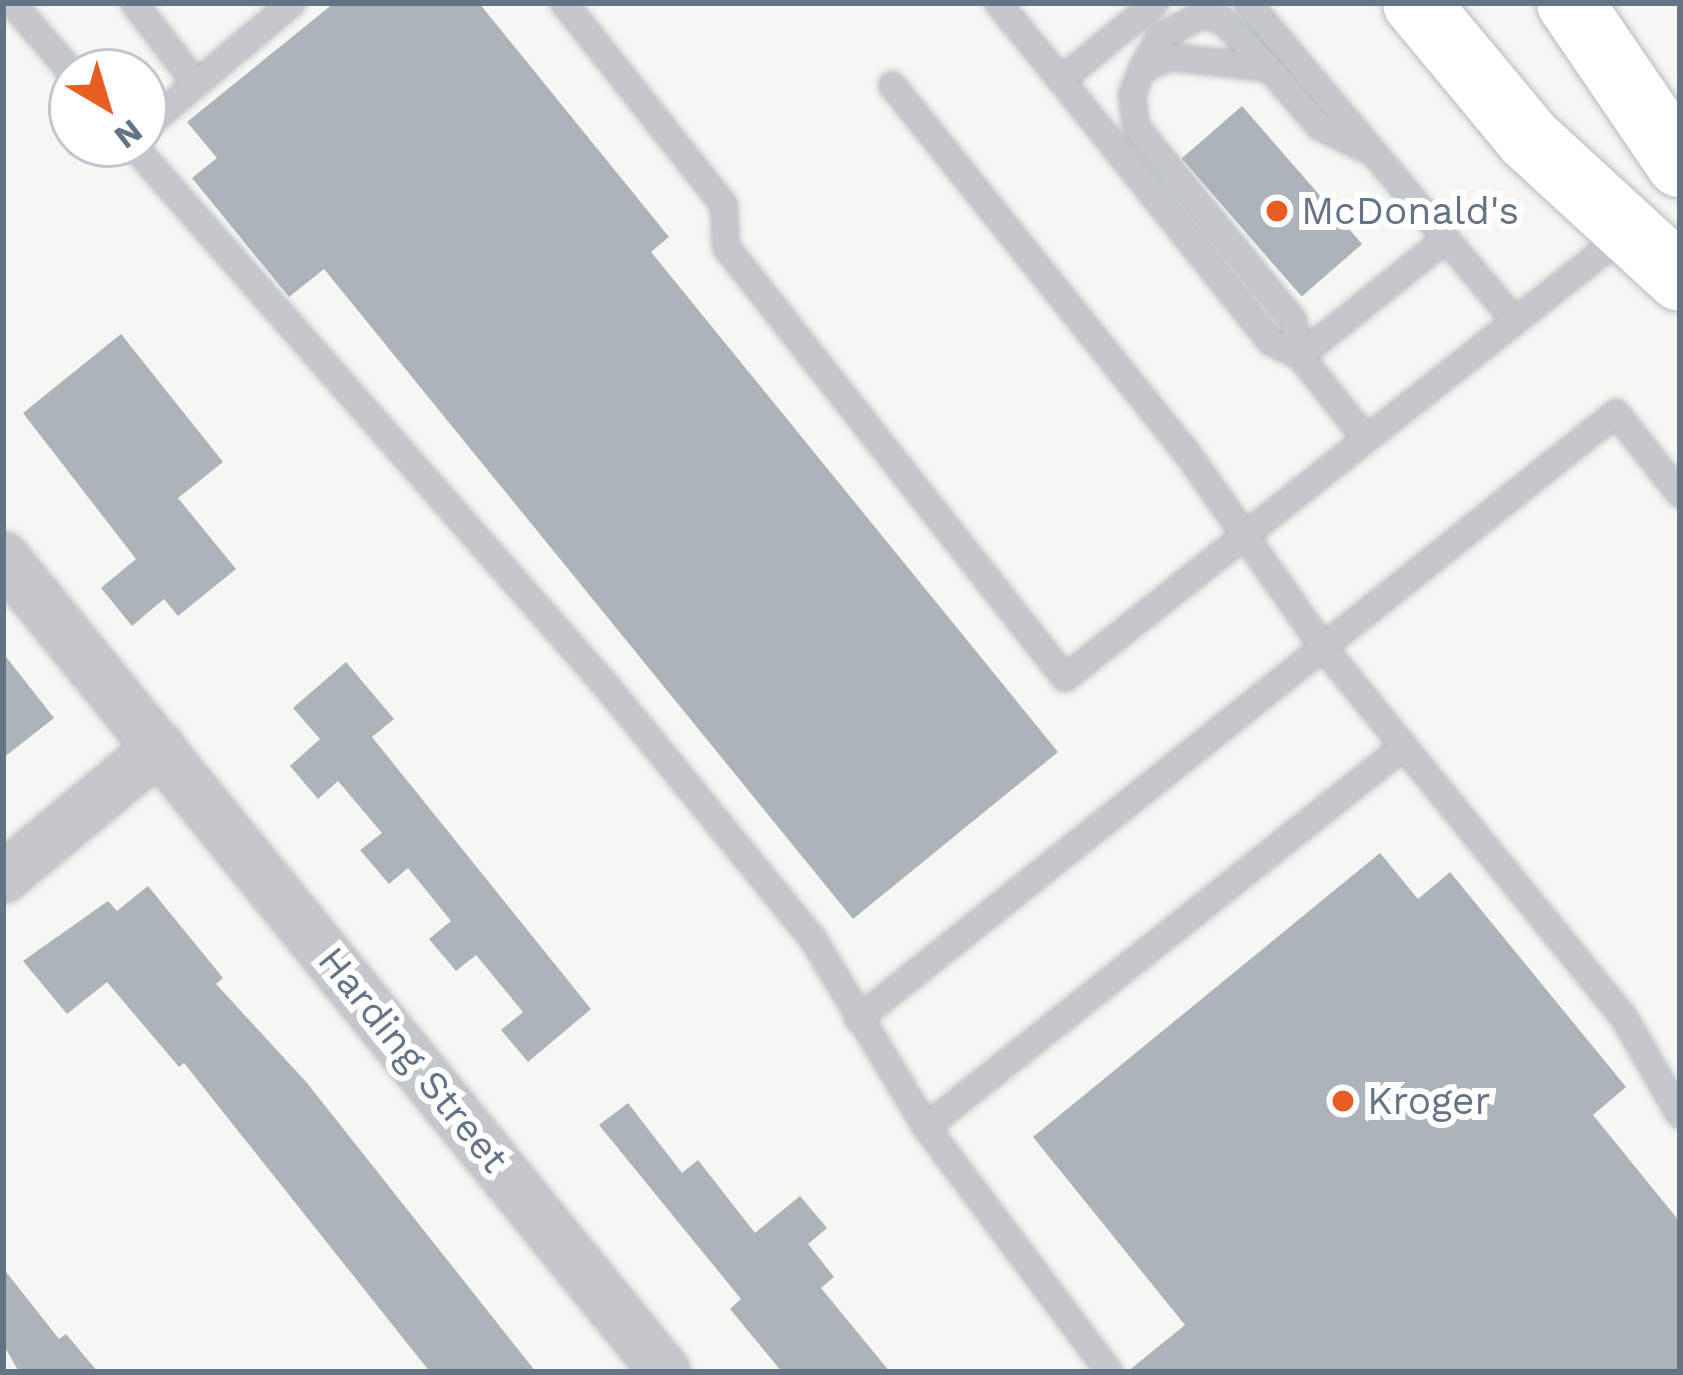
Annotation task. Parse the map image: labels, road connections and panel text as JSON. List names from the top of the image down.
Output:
{
  "streets": {
    "street": ["Harding Street"]
  },
  "places": ["McDonald's", "Kroger"],
  "north": "bottom right"
}
